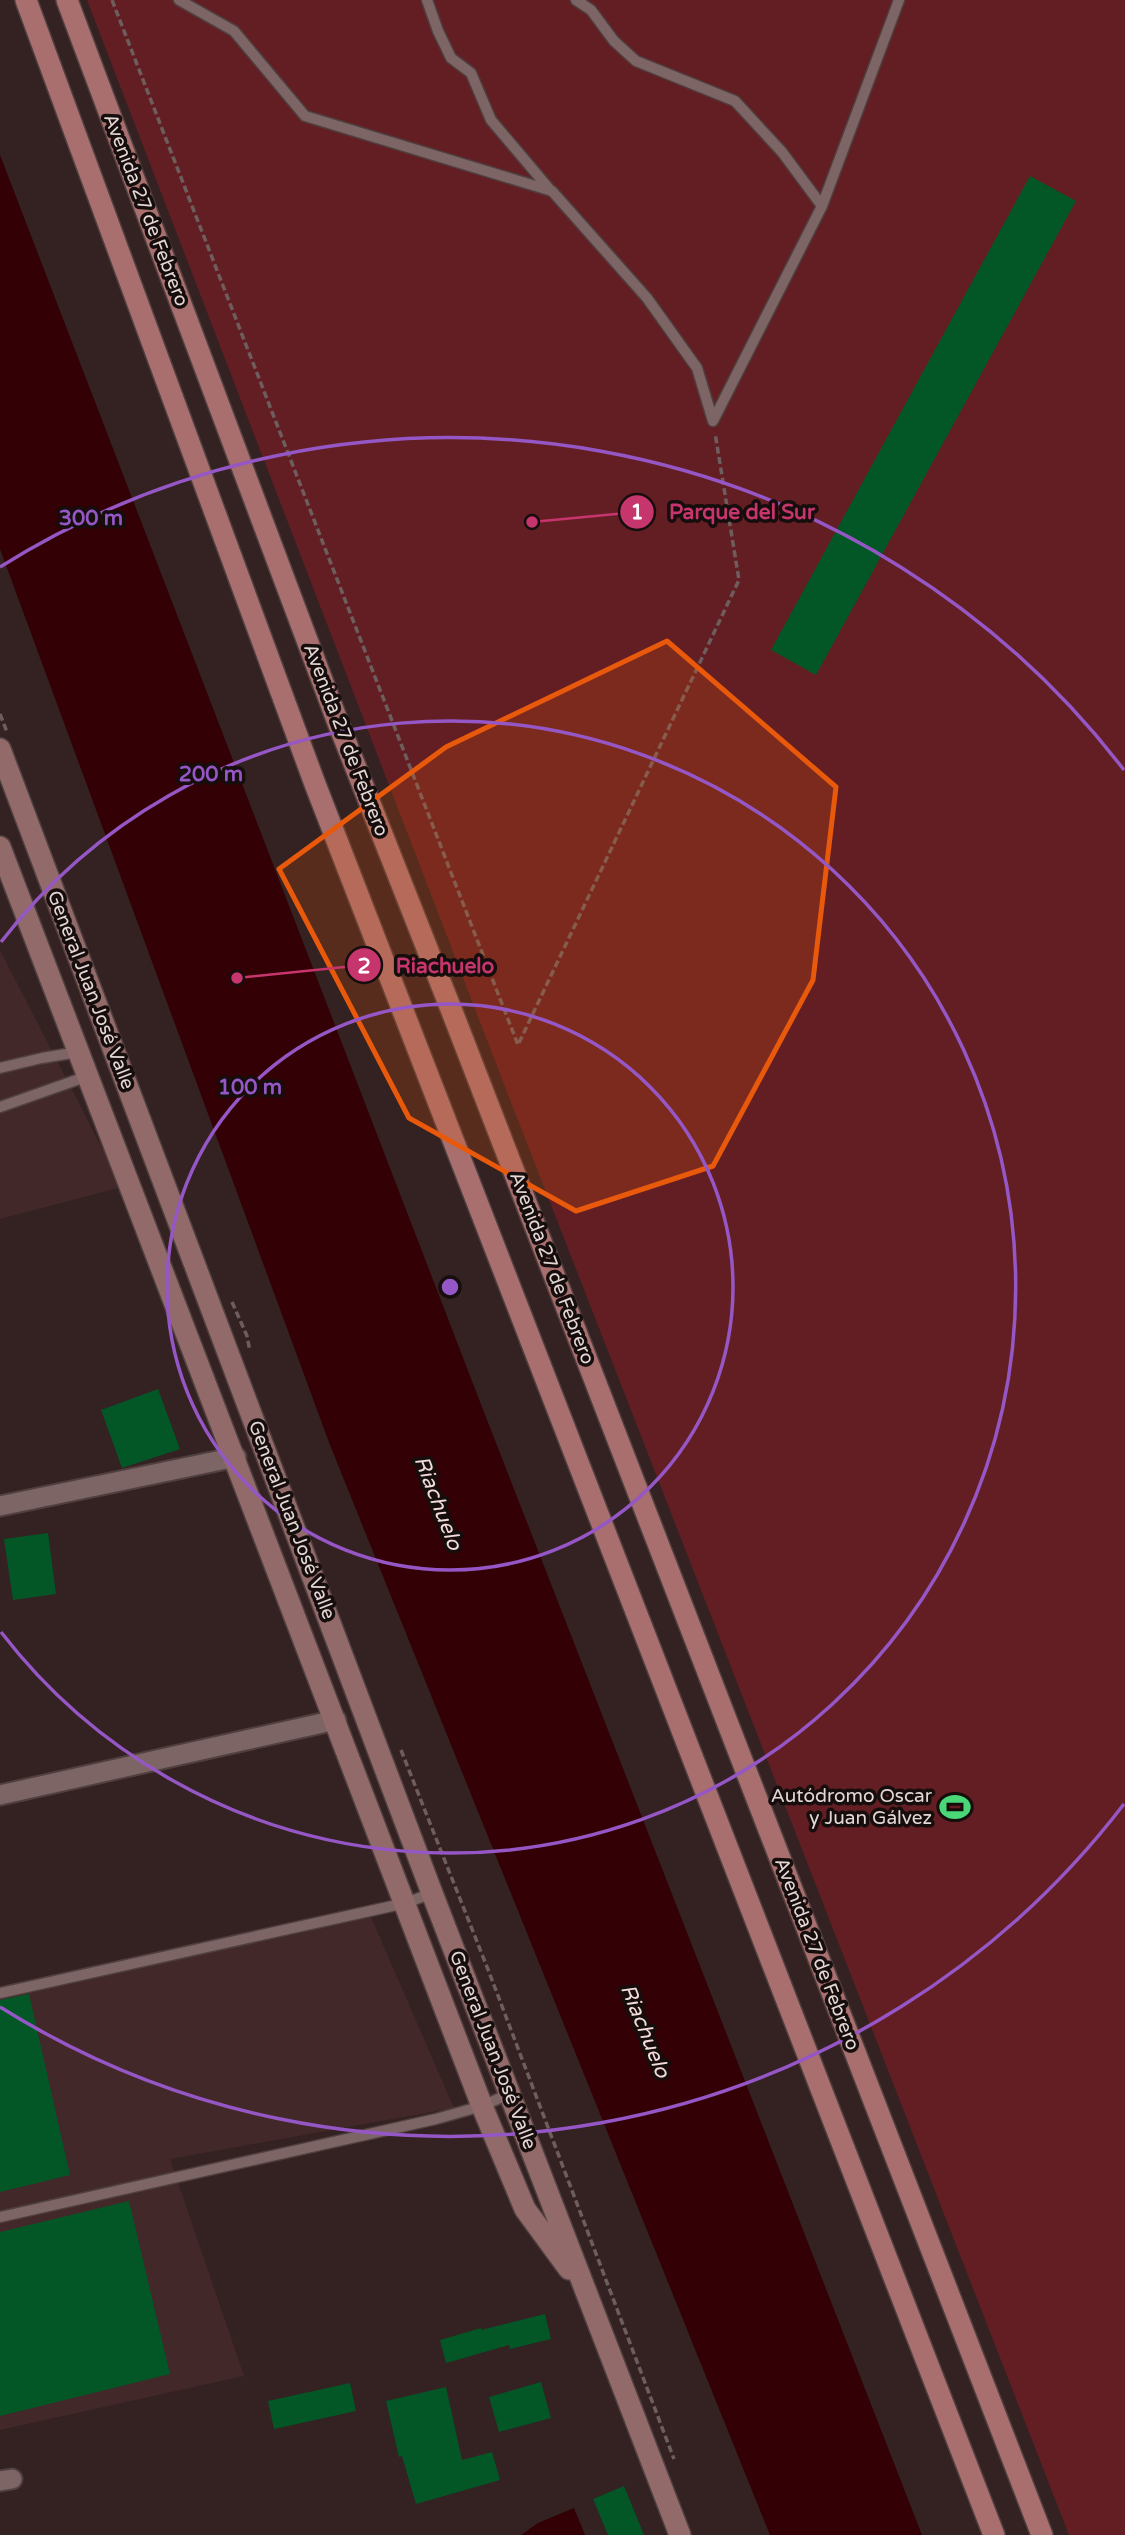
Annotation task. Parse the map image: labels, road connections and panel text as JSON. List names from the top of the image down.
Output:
{
  "streets": {
    "main road": ["Avenida 27 de Febrero", "General Juan José Valle"]
  },
  "water": ["Riachuelo"],
  "places": {
    "other": ["Parque del Sur", "Riachuelo"],
    "sports": ["Autódromo Oscar y Juan Gálvez"]
  },
  "rings": ["300 m", "200 m", "100 m"]
}
